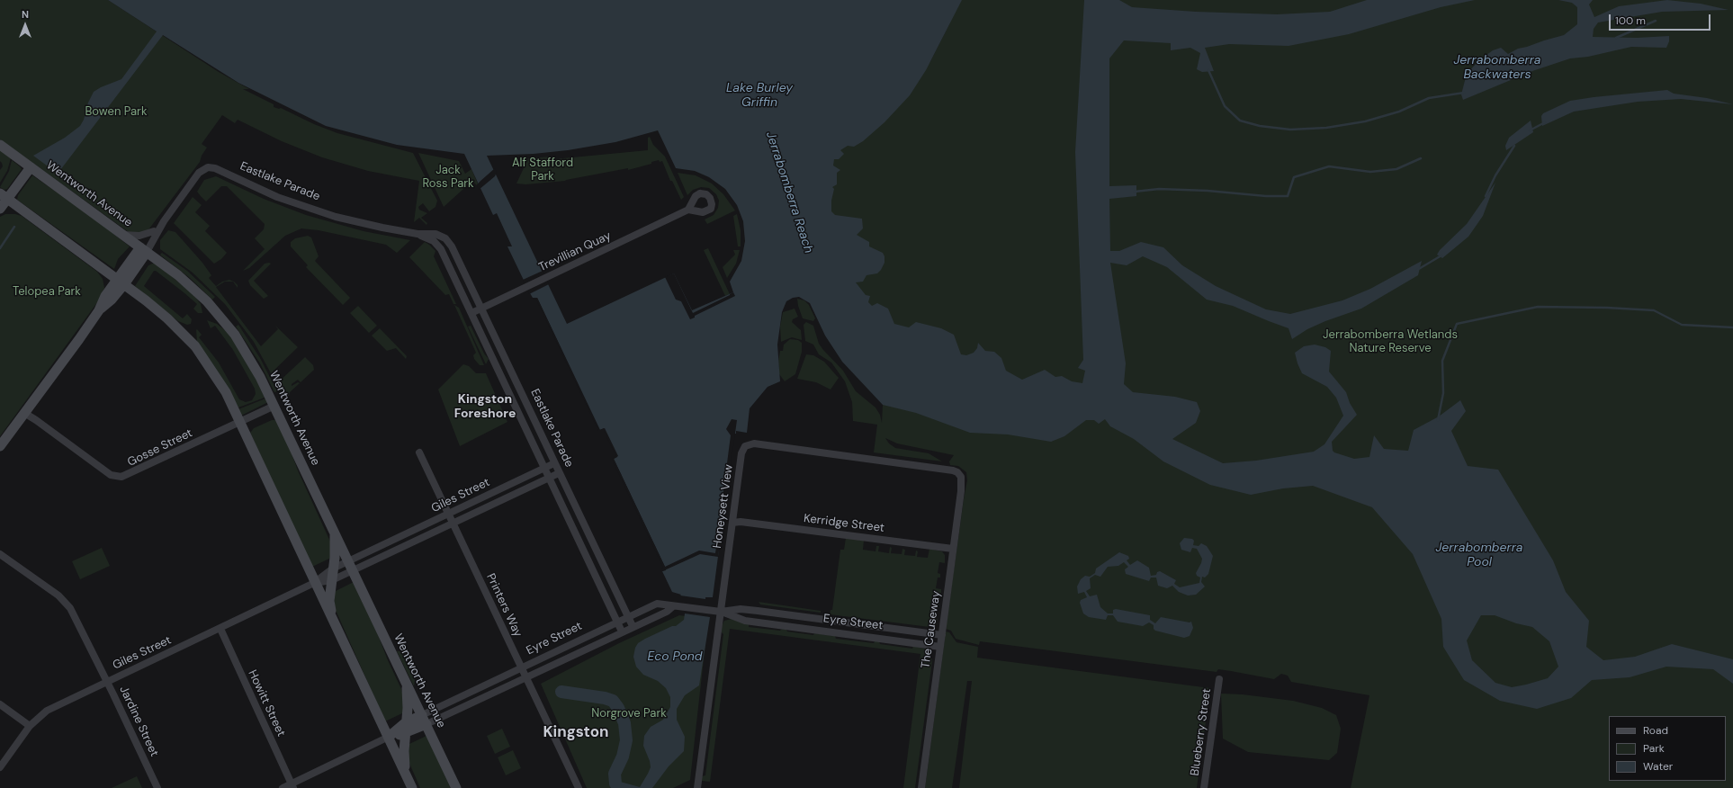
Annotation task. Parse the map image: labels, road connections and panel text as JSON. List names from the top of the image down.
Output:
{
  "streets": {
    "main road": ["Eastlake Parade", "Wentworth Avenue", "Eyre Street"],
    "street": [
      "Trevillian Quay",
      "Gosse Street",
      "Giles Street",
      "Honeysett View",
      "Kerridge Street",
      "Printers Way",
      "The Causeway",
      "Howitt Street",
      "Jardine Street",
      "Blueberry Street"
    ]
  },
  "crossings": [
    ["Eastlake Parade", "Wentworth Avenue"],
    ["Eastlake Parade", "Trevillian Quay"],
    ["Eastlake Parade", "Giles Street"],
    ["Eastlake Parade", "Eyre Street"],
    ["Wentworth Avenue", "Gosse Street"],
    ["Wentworth Avenue", "Giles Street"],
    ["Wentworth Avenue", "Eyre Street"],
    ["Giles Street", "Printers Way"],
    ["Giles Street", "Howitt Street"],
    ["Giles Street", "Jardine Street"],
    ["Honeysett View", "Kerridge Street"],
    ["Honeysett View", "Eyre Street"],
    ["Honeysett View", "The Causeway"],
    ["Kerridge Street", "The Causeway"],
    ["Printers Way", "Eyre Street"],
    ["Eyre Street", "The Causeway"],
    ["Eyre Street", "Howitt Street"]
  ],
  "districts": ["Kingston Foreshore", "Kingston"],
  "water": [
    "Jerrabomberra Backwaters",
    "Lake Burley Griffin",
    "Jerrabomberra Reach",
    "Jerrabomberra Pool",
    "Eco Pond"
  ],
  "parks": [
    "Bowen Park",
    "Alf Stafford Park",
    "Jack Ross Park",
    "Telopea Park",
    "Jerrabomberra Wetlands Nature Reserve",
    "Norgrove Park"
  ],
  "legend": ["Road", "Park", "Water"],
  "scale_bar": "100 m",
  "north": "top"
}
